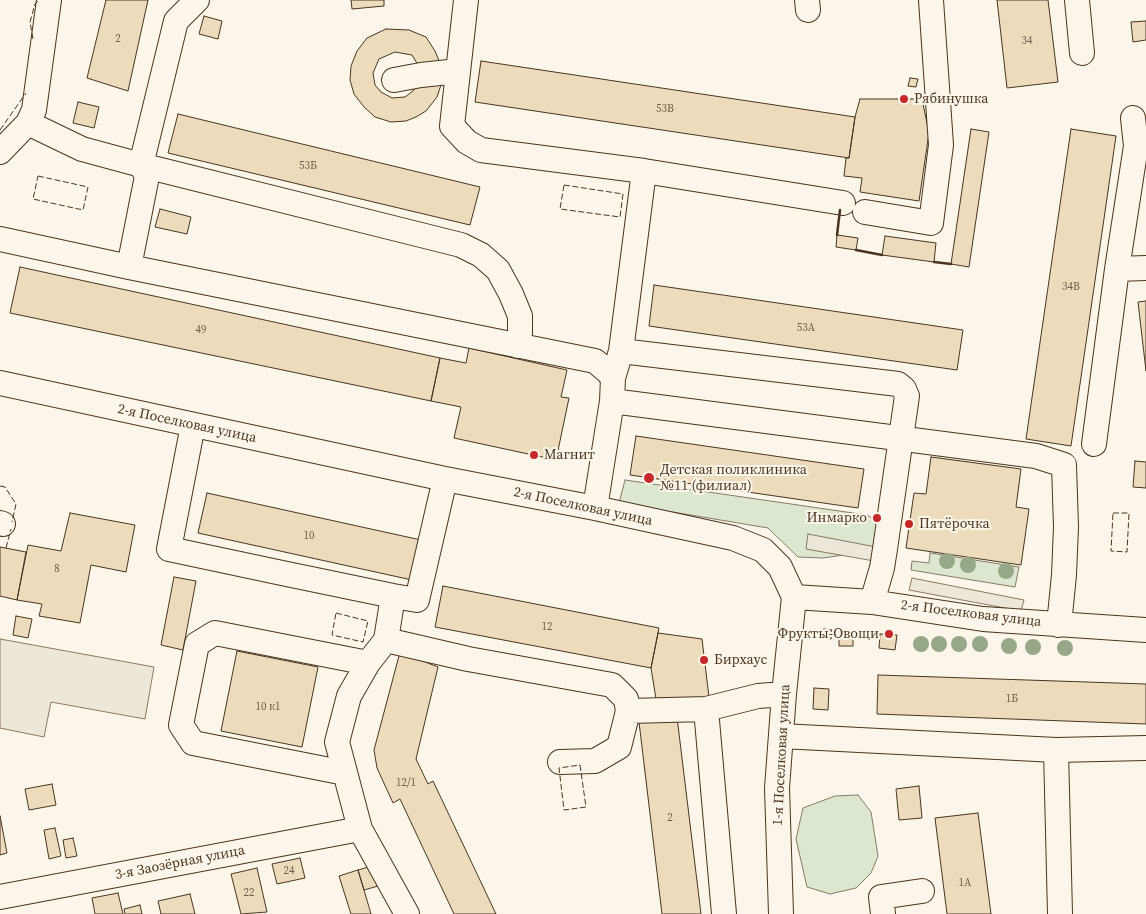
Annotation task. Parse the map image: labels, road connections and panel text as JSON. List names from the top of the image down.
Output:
{
  "streets": {
    "street": ["2-я Поселковая улица", "1-я Поселковая улица", "3-я Заозёрная улица"]
  },
  "crossings": [
    ["2-я Поселковая улица", "1-я Поселковая улица"]
  ],
  "places": [
    "Рябинушка",
    "Магнит",
    "Детская поликлиника №11 (филиал)",
    "Инмарко",
    "Пятёрочка",
    "Фрукты-Овощи",
    "Бирхаус"
  ],
  "house_numbers": [
    "2",
    "34",
    "53В",
    "53Б",
    "34В",
    "53А",
    "49",
    "10",
    "8",
    "12",
    "1Б",
    "10 к1",
    "12/1",
    "2",
    "24",
    "1А",
    "22"
  ]
}
